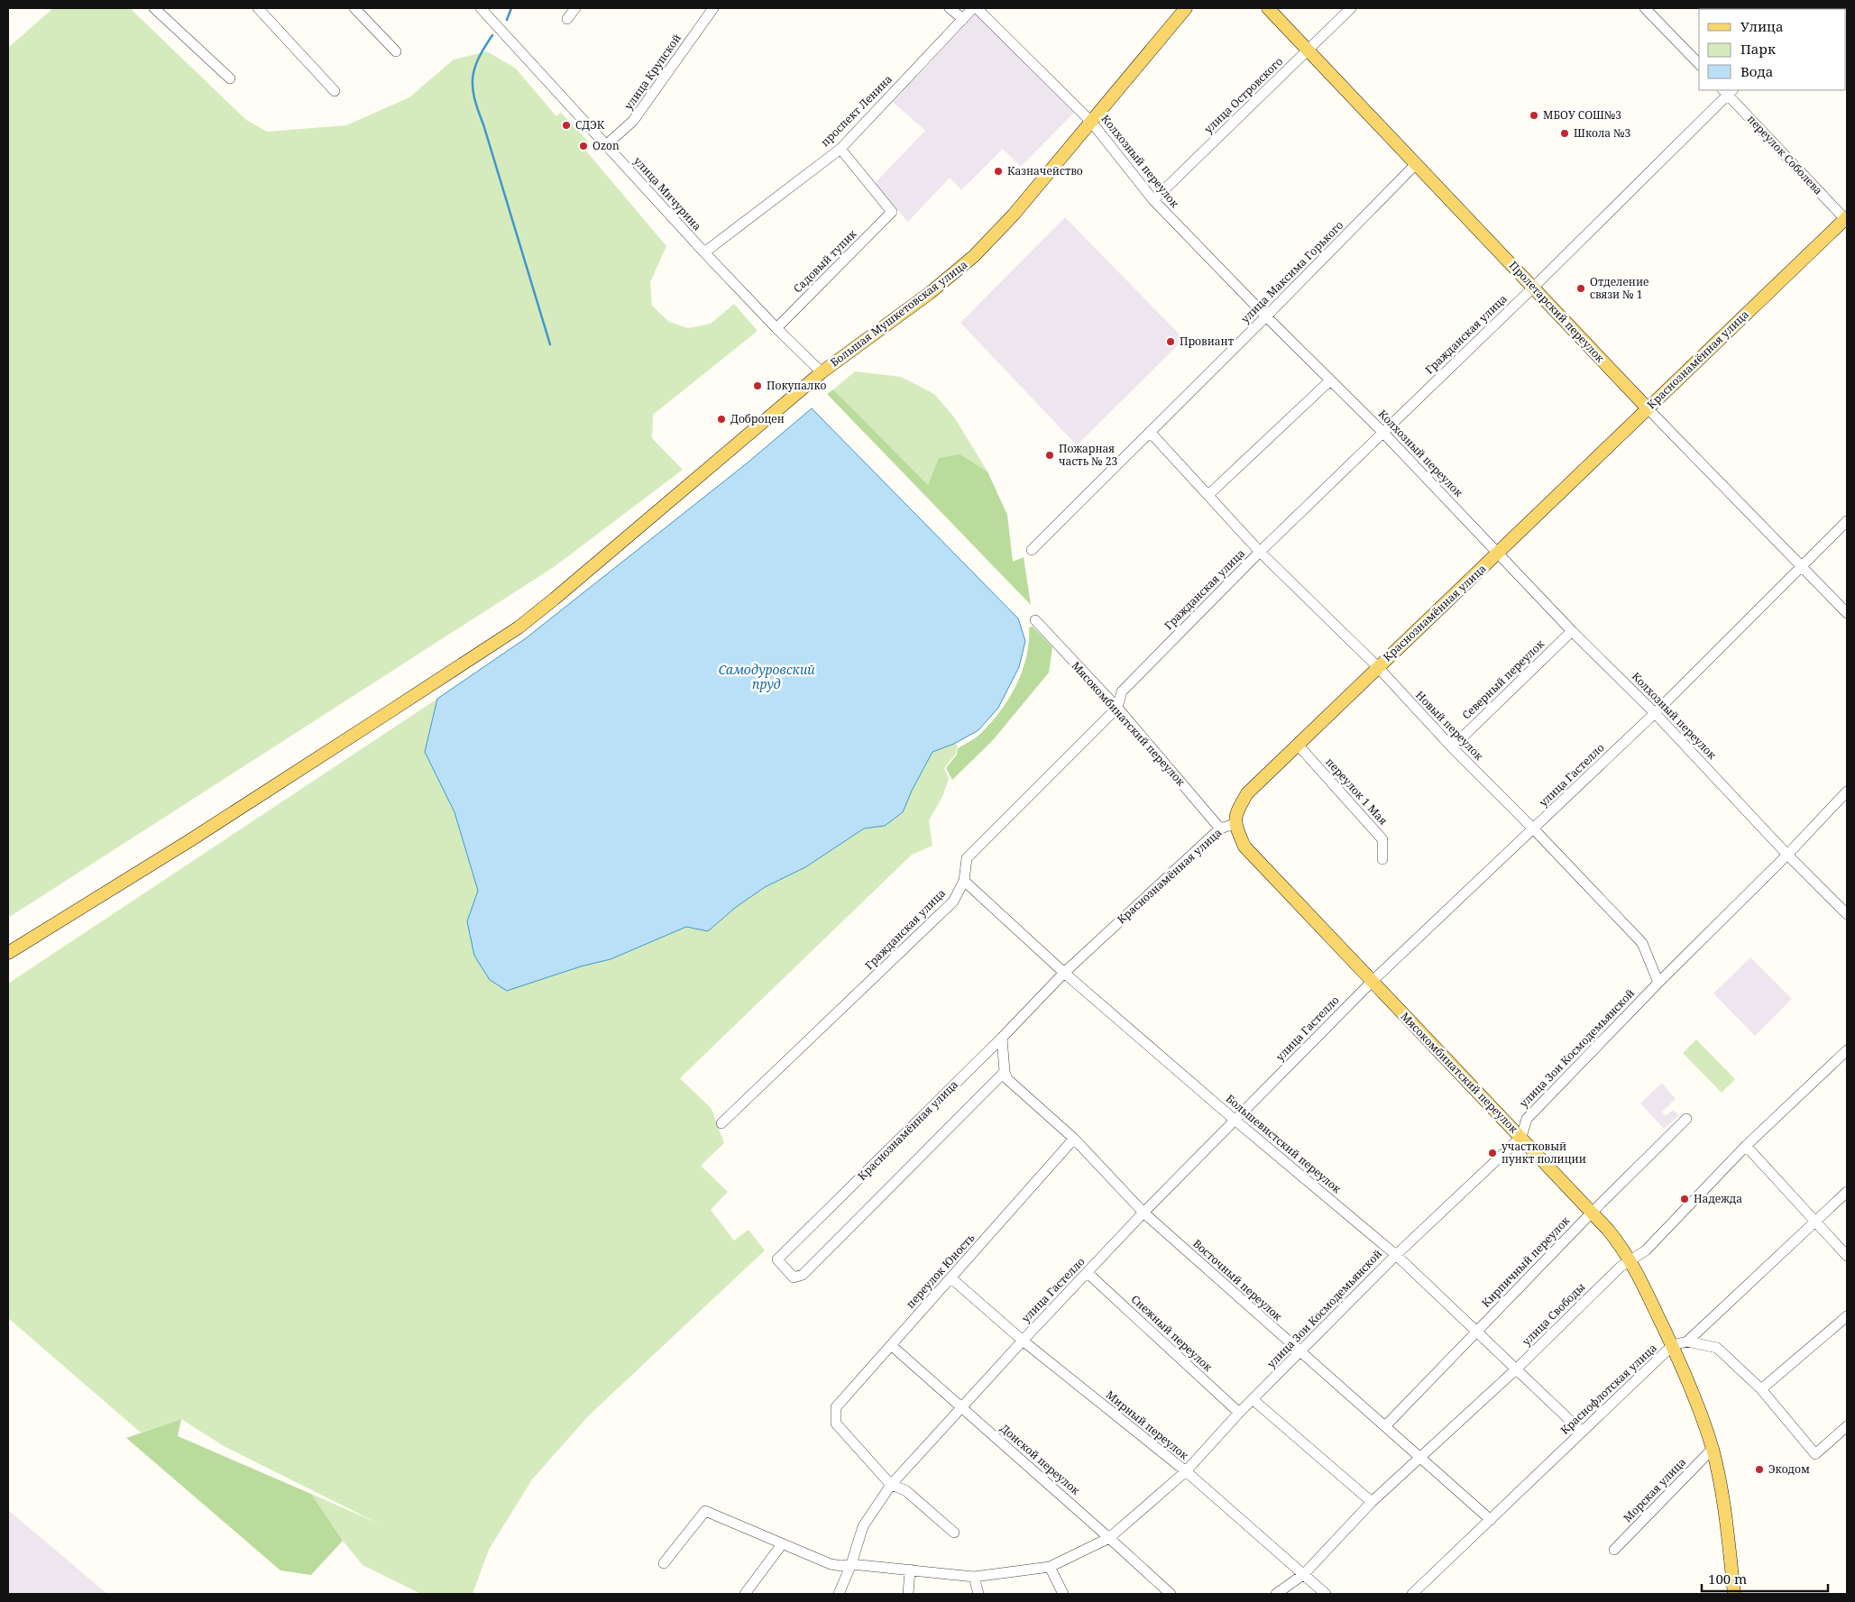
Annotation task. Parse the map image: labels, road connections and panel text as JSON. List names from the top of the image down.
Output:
{
  "streets": {
    "main road": [
      "Пролетарский переулок",
      "Большая Мушкетовская улица",
      "Краснознамённая улица",
      "Мясокомбинатский переулок"
    ],
    "street": [
      "улица Крупской",
      "улица Островского",
      "проспект Ленина",
      "переулок Соболева",
      "Колхозный переулок",
      "улица Мичурина",
      "Садовый тупик",
      "улица Максима Горького",
      "Гражданская улица",
      "Северный переулок",
      "Новый переулок",
      "улица Гастелло",
      "переулок 1 Мая",
      "улица Зои Космодемьянской",
      "Большевистский переулок",
      "Кирпичный переулок",
      "переулок Юность",
      "Восточный переулок",
      "улица Свободы",
      "Снежный переулок",
      "Краснофлотская улица",
      "Мирный переулок",
      "Донской переулок",
      "Морская улица"
    ]
  },
  "crossings": [
    ["улица Крупской", "улица Мичурина"],
    ["улица Островского", "Колхозный переулок"],
    ["улица Островского", "Пролетарский переулок"],
    ["проспект Ленина", "Колхозный переулок"],
    ["проспект Ленина", "улица Мичурина"],
    ["проспект Ленина", "Садовый тупик"],
    ["переулок Соболева", "Гражданская улица"],
    ["переулок Соболева", "Краснознамённая улица"],
    ["Колхозный переулок", "улица Максима Горького"],
    ["Колхозный переулок", "Большая Мушкетовская улица"],
    ["Колхозный переулок", "Гражданская улица"],
    ["Колхозный переулок", "Краснознамённая улица"],
    ["Колхозный переулок", "Северный переулок"],
    ["Колхозный переулок", "улица Гастелло"],
    ["Колхозный переулок", "улица Зои Космодемьянской"],
    ["улица Мичурина", "Садовый тупик"],
    ["улица Мичурина", "Большая Мушкетовская улица"],
    ["улица Максима Горького", "Пролетарский переулок"],
    ["улица Максима Горького", "Новый переулок"],
    ["Пролетарский переулок", "Гражданская улица"],
    ["Пролетарский переулок", "Краснознамённая улица"],
    ["Пролетарский переулок", "улица Гастелло"],
    ["Гражданская улица", "Мясокомбинатский переулок"],
    ["Гражданская улица", "Новый переулок"],
    ["Гражданская улица", "Большевистский переулок"],
    ["Краснознамённая улица", "Мясокомбинатский переулок"],
    ["Краснознамённая улица", "Новый переулок"],
    ["Краснознамённая улица", "переулок 1 Мая"],
    ["Краснознамённая улица", "Большевистский переулок"],
    ["Краснознамённая улица", "Восточный переулок"],
    ["Северный переулок", "Новый переулок"],
    ["Мясокомбинатский переулок", "улица Гастелло"],
    ["Мясокомбинатский переулок", "улица Зои Космодемьянской"],
    ["Мясокомбинатский переулок", "Кирпичный переулок"],
    ["Мясокомбинатский переулок", "улица Свободы"],
    ["Мясокомбинатский переулок", "Краснофлотская улица"],
    ["Мясокомбинатский переулок", "Морская улица"],
    ["Новый переулок", "улица Гастелло"],
    ["Новый переулок", "улица Зои Космодемьянской"],
    ["улица Гастелло", "улица Зои Космодемьянской"],
    ["улица Гастелло", "Большевистский переулок"],
    ["улица Гастелло", "переулок Юность"],
    ["улица Гастелло", "Восточный переулок"],
    ["улица Гастелло", "Снежный переулок"],
    ["улица Гастелло", "Мирный переулок"],
    ["улица Гастелло", "Донской переулок"],
    ["улица Зои Космодемьянской", "Большевистский переулок"],
    ["улица Зои Космодемьянской", "Восточный переулок"],
    ["улица Зои Космодемьянской", "Снежный переулок"],
    ["улица Зои Космодемьянской", "Мирный переулок"],
    ["улица Зои Космодемьянской", "Донской переулок"],
    ["Большевистский переулок", "Кирпичный переулок"],
    ["Большевистский переулок", "улица Свободы"],
    ["Большевистский переулок", "Краснофлотская улица"],
    ["Кирпичный переулок", "Восточный переулок"],
    ["переулок Юность", "Восточный переулок"],
    ["переулок Юность", "Мирный переулок"],
    ["переулок Юность", "Донской переулок"],
    ["Восточный переулок", "улица Свободы"],
    ["Восточный переулок", "Краснофлотская улица"],
    ["улица Свободы", "Мирный переулок"]
  ],
  "water": ["Самодуровский пруд"],
  "places": [
    "МБОУ СОШ№3",
    "СДЭК",
    "Школа №3",
    "Ozon",
    "Казначейство",
    "Отделение связи № 1",
    "Провиант",
    "Покупалко",
    "Доброцен",
    "Пожарная часть № 23",
    "участковый пункт полиции",
    "Надежда",
    "Экодом"
  ],
  "legend": ["Улица", "Парк", "Вода"],
  "scale_bar": "100 m"
}
